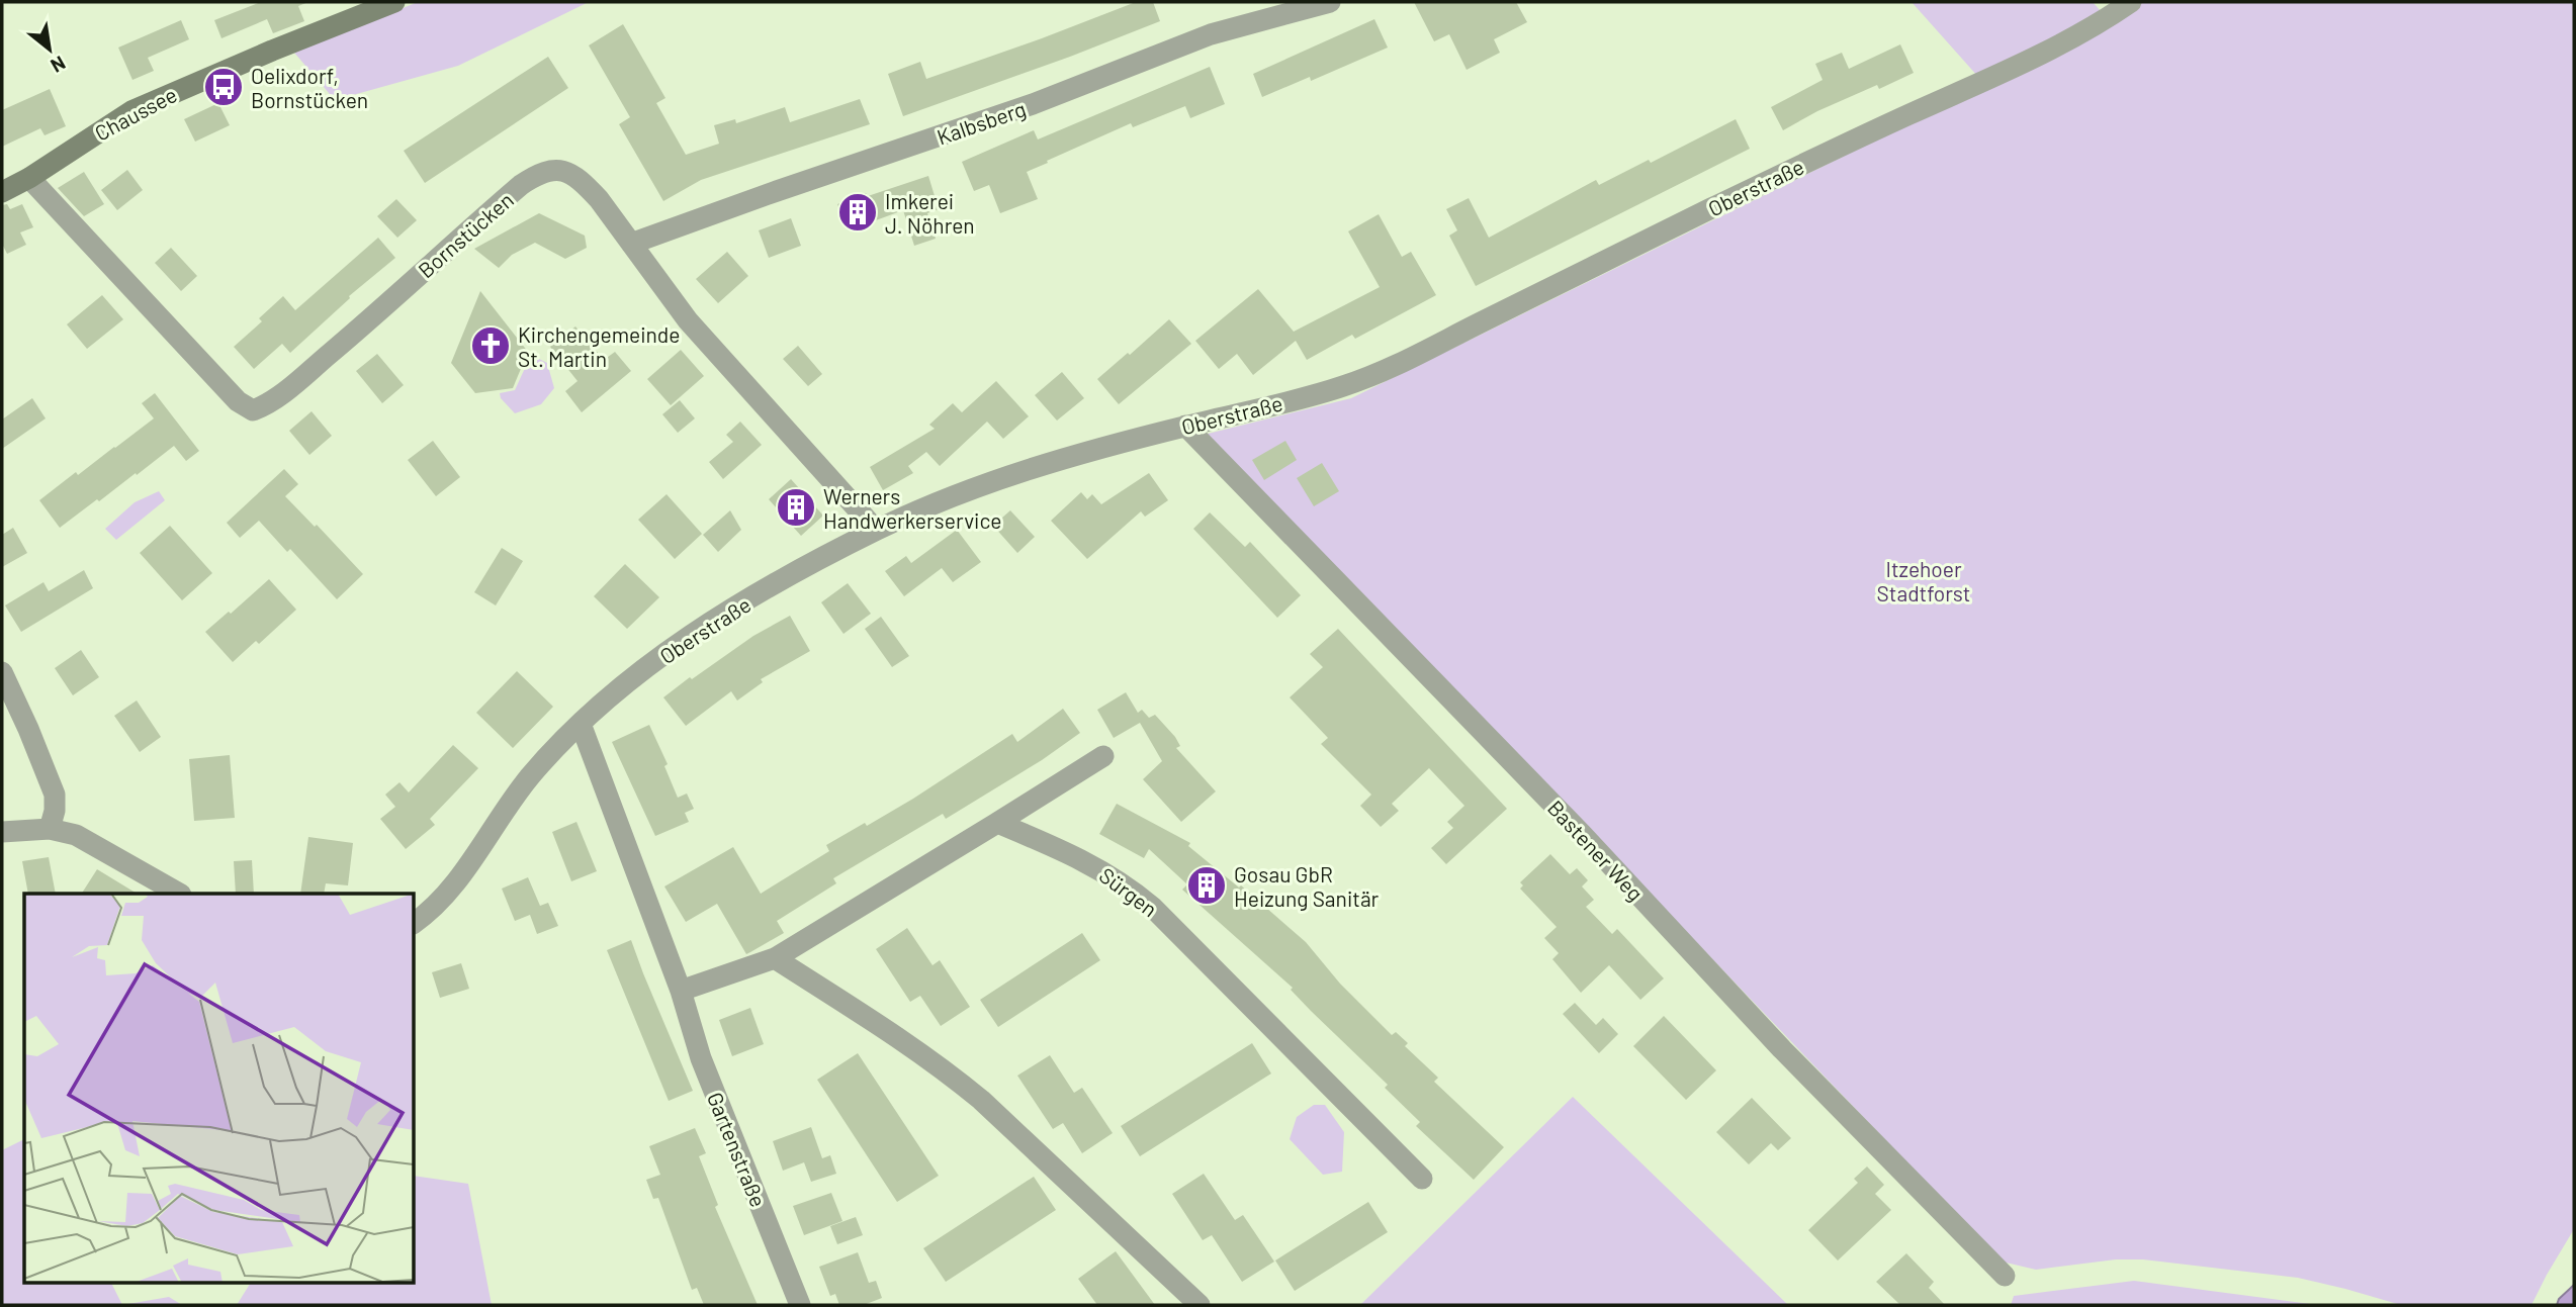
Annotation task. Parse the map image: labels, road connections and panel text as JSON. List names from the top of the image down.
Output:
{
  "streets": {
    "street": [
      "Chaussee",
      "Kalbsberg",
      "Oberstraße",
      "Bornstücken",
      "Bastener Weg",
      "Sürgen",
      "Gartenstraße"
    ]
  },
  "crossings": [
    ["Chaussee", "Bornstücken"],
    ["Kalbsberg", "Bornstücken"],
    ["Oberstraße", "Bornstücken"],
    ["Oberstraße", "Bastener Weg"]
  ],
  "parks": ["Itzehoer Stadtforst"],
  "places": {
    "bus stop": ["Oelixdorf, Bornstücken"],
    "building": ["Imkerei J. Nöhren", "Werners Handwerkerservice", "Gosau GbR Heizung Sanitär"],
    "church": ["Kirchengemeinde St. Martin"]
  },
  "north": "bottom right"
}
